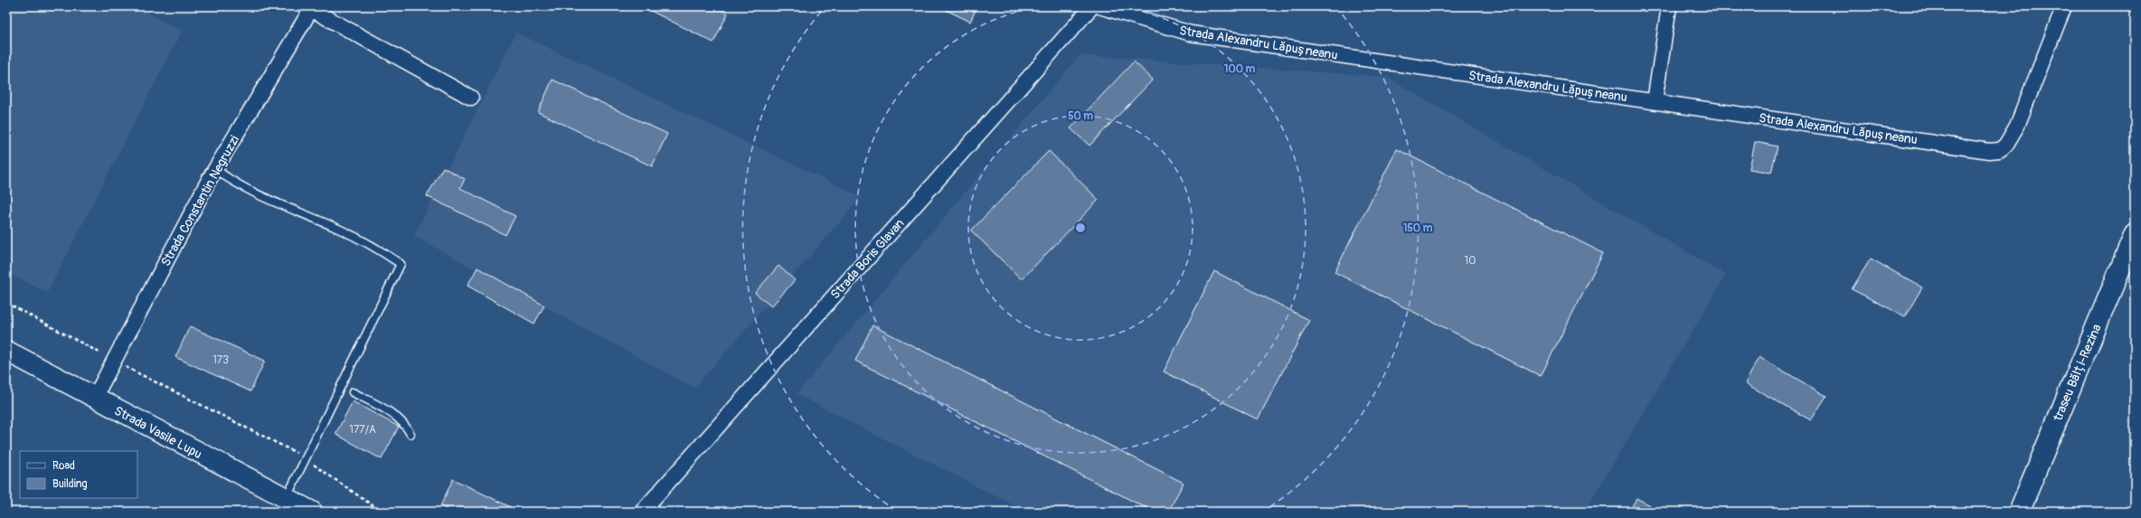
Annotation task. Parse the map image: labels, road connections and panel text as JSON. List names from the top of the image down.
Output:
{
  "streets": {
    "main road": ["traseu Bălți-Rezina", "Strada Vasile Lupu"],
    "street": ["Strada Alexandru Lăpușneanu", "Strada Constantin Negruzzi", "Strada Boris Glavan"]
  },
  "crossings": [
    ["Strada Constantin Negruzzi", "Strada Vasile Lupu"]
  ],
  "house_numbers": ["10", "173", "177/A"],
  "legend": ["Road", "Building"],
  "rings": ["100 m", "50 m", "150 m"]
}
